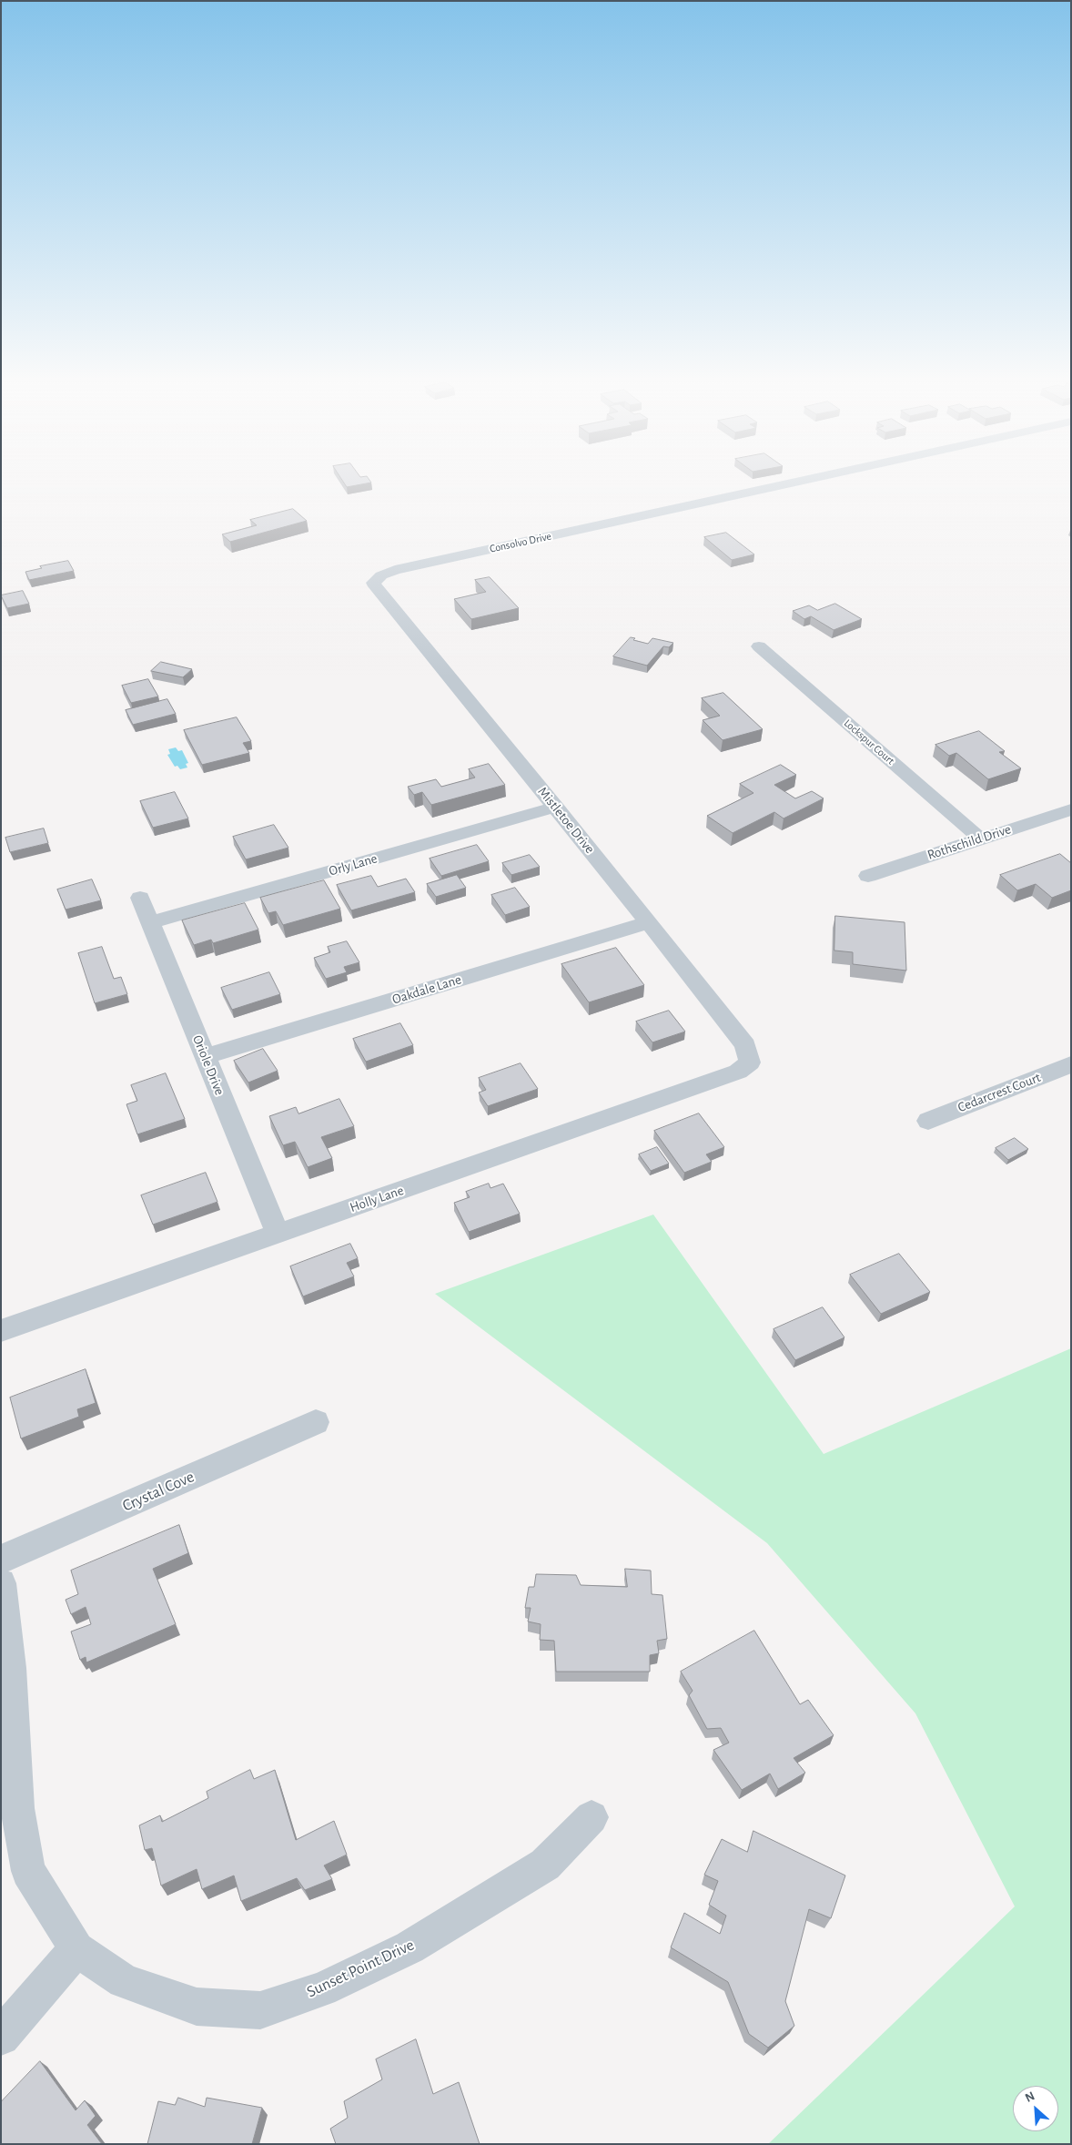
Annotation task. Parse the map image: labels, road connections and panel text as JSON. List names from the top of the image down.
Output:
{
  "streets": {
    "street": [
      "Consolvo Drive",
      "Lockspur Court",
      "Mistletoe Drive",
      "Rothschild Drive",
      "Orly Lane",
      "Oakdale Lane",
      "Oriole Drive",
      "Cedarcrest Court",
      "Holly Lane",
      "Crystal Cove",
      "Sunset Point Drive"
    ]
  },
  "crossings": [
    ["Consolvo Drive", "Mistletoe Drive"],
    ["Lockspur Court", "Rothschild Drive"],
    ["Mistletoe Drive", "Orly Lane"],
    ["Mistletoe Drive", "Oakdale Lane"],
    ["Mistletoe Drive", "Holly Lane"],
    ["Orly Lane", "Oriole Drive"],
    ["Oakdale Lane", "Oriole Drive"],
    ["Oriole Drive", "Holly Lane"]
  ],
  "north": "top left"
}
